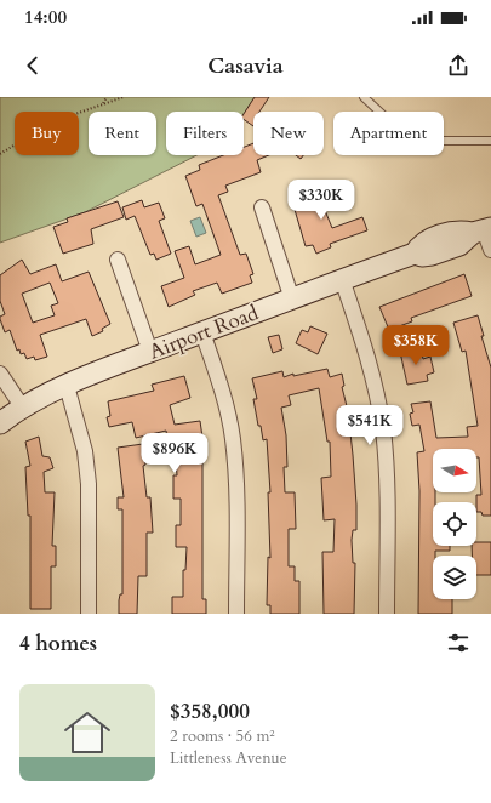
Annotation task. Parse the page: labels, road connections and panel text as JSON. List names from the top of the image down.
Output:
{
  "streets": {
    "street": ["Airport Road"]
  },
  "north": "right",
  "page": {
    "status": "14:00",
    "header": "Casavia",
    "chip": [
      "Buy",
      "Rent",
      "Filters",
      "New",
      "Apartment"
    ],
    "price": [
      "$330K",
      "$358K",
      "$541K",
      "$896K"
    ],
    "heading": "4 homes",
    "list": [
      {
        "name": "$358,000",
        "note": "2 rooms · 56 m² · Littleness Avenue"
      }
    ]
  }
}
